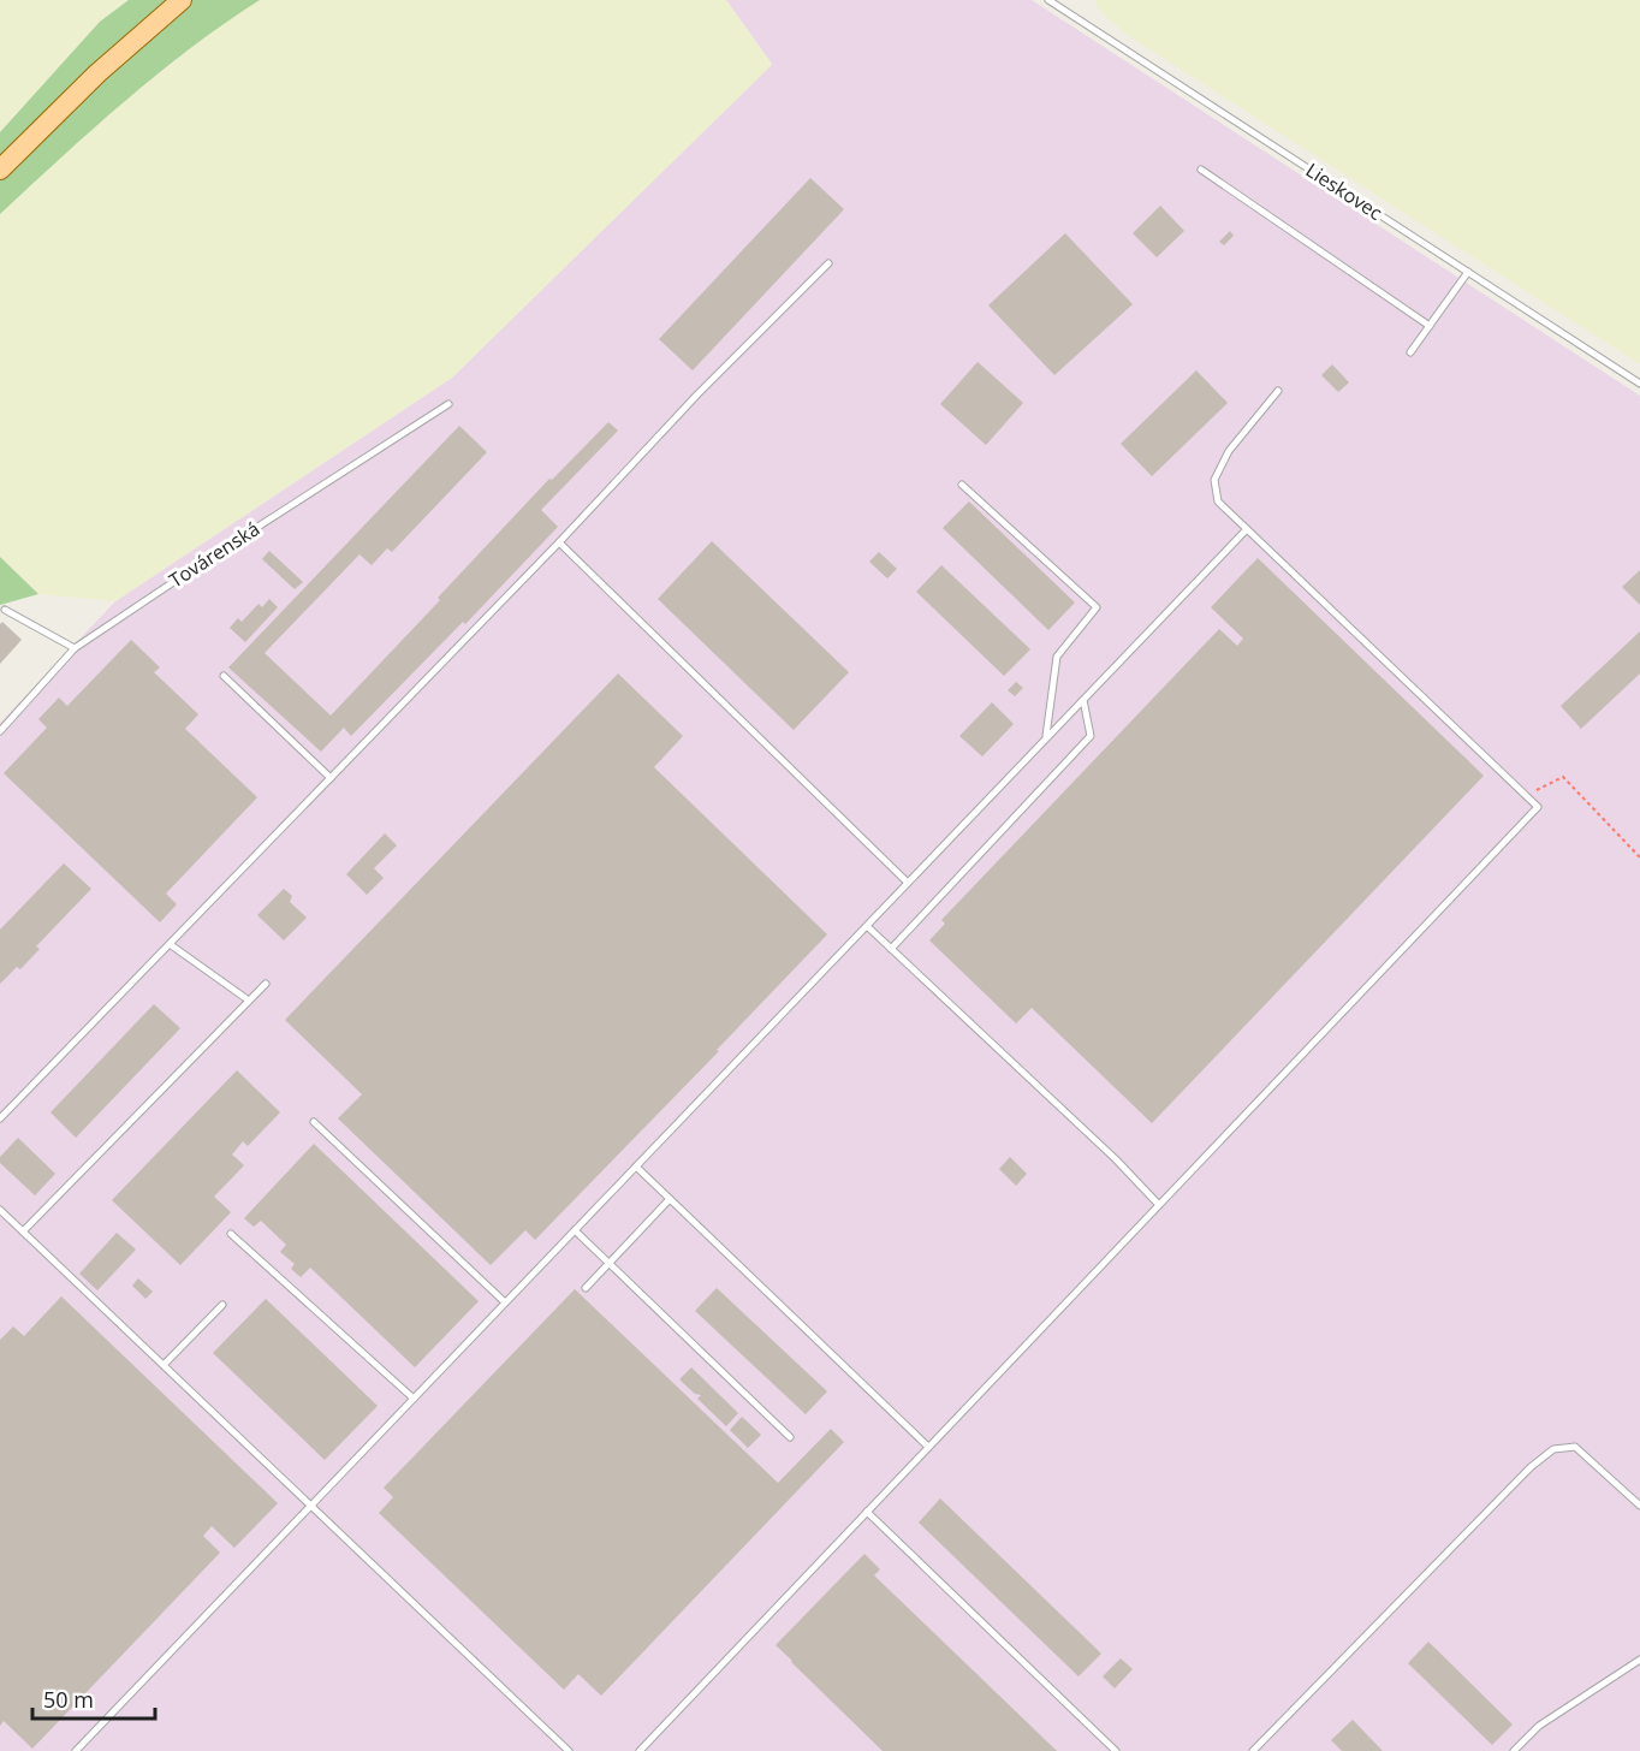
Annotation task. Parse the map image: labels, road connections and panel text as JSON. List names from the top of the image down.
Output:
{
  "streets": {
    "lane": ["Lieskovec", "Továrenská"]
  },
  "scale_bar": "50 m"
}
